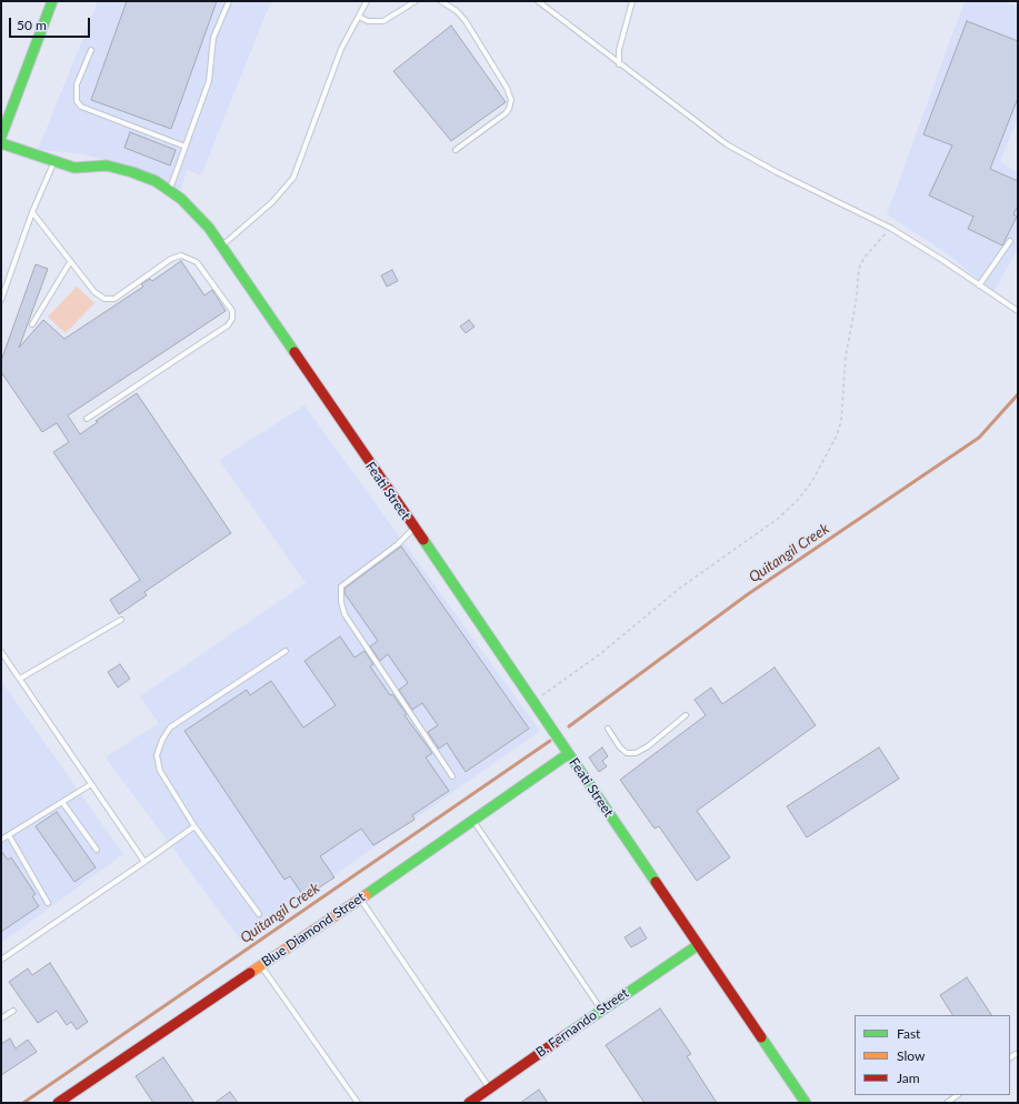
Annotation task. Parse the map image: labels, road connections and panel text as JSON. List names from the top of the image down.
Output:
{
  "streets": {
    "street": ["Feati Street", "Blue Diamond Street", "B. Fernando Street"]
  },
  "crossings": [
    ["Feati Street", "Blue Diamond Street"],
    ["Feati Street", "B. Fernando Street"]
  ],
  "water": ["Quitangil Creek"],
  "legend": ["Fast", "Slow", "Jam"],
  "scale_bar": "50 m"
}
